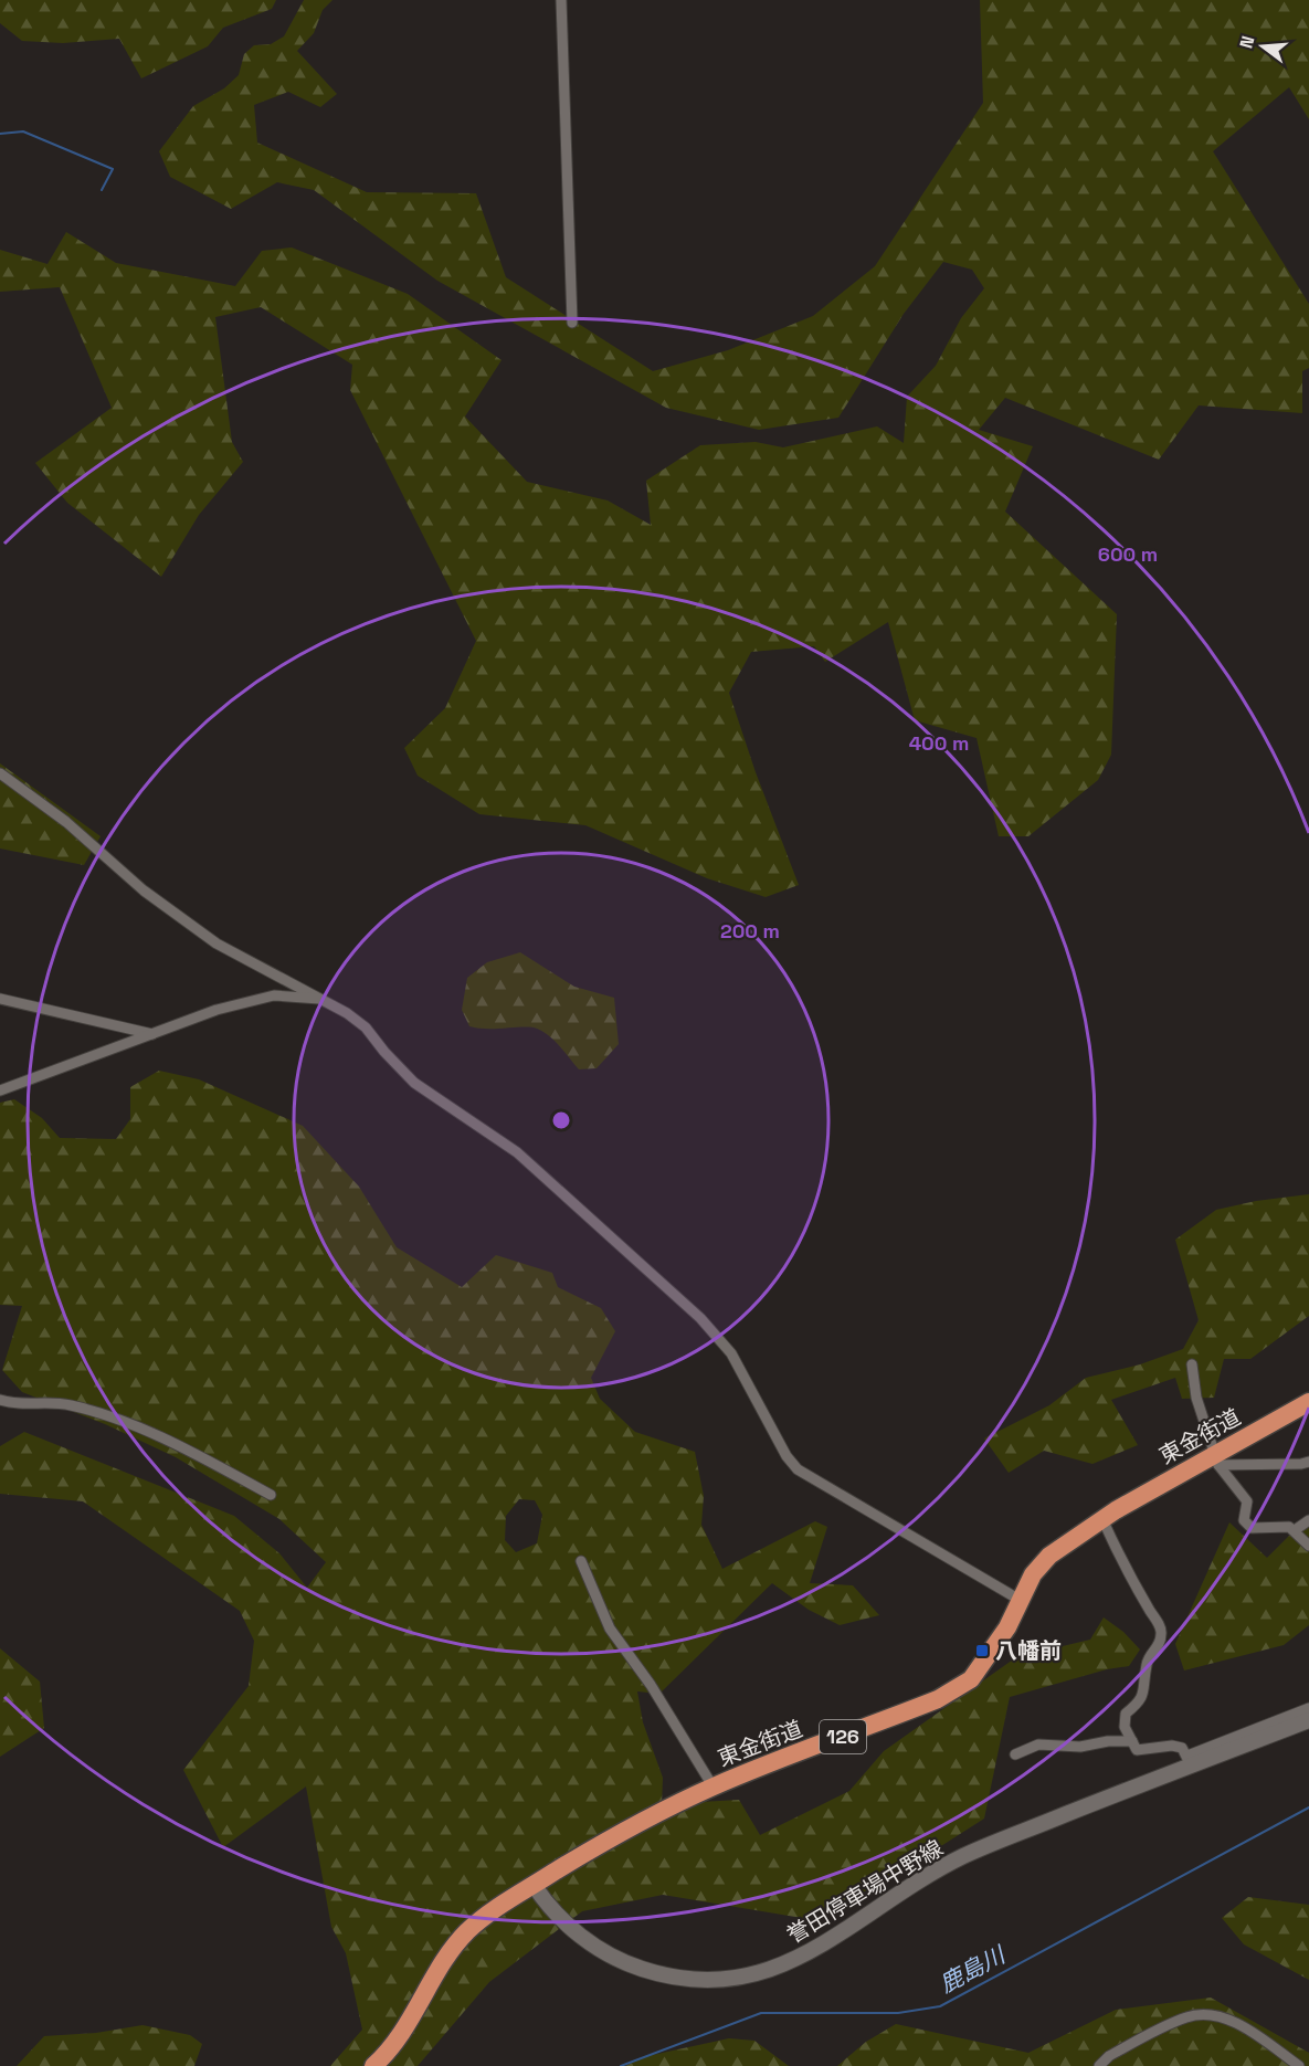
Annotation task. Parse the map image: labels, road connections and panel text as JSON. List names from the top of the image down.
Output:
{
  "streets": {
    "highway": ["東金街道", "126"],
    "main road": ["誉田停車場中野線"]
  },
  "crossings": [
    ["東金街道", "誉田停車場中野線"]
  ],
  "water": ["鹿島川"],
  "places": {
    "transit": ["八幡前"]
  },
  "north": "left",
  "rings": ["600 m", "400 m", "200 m"]
}
